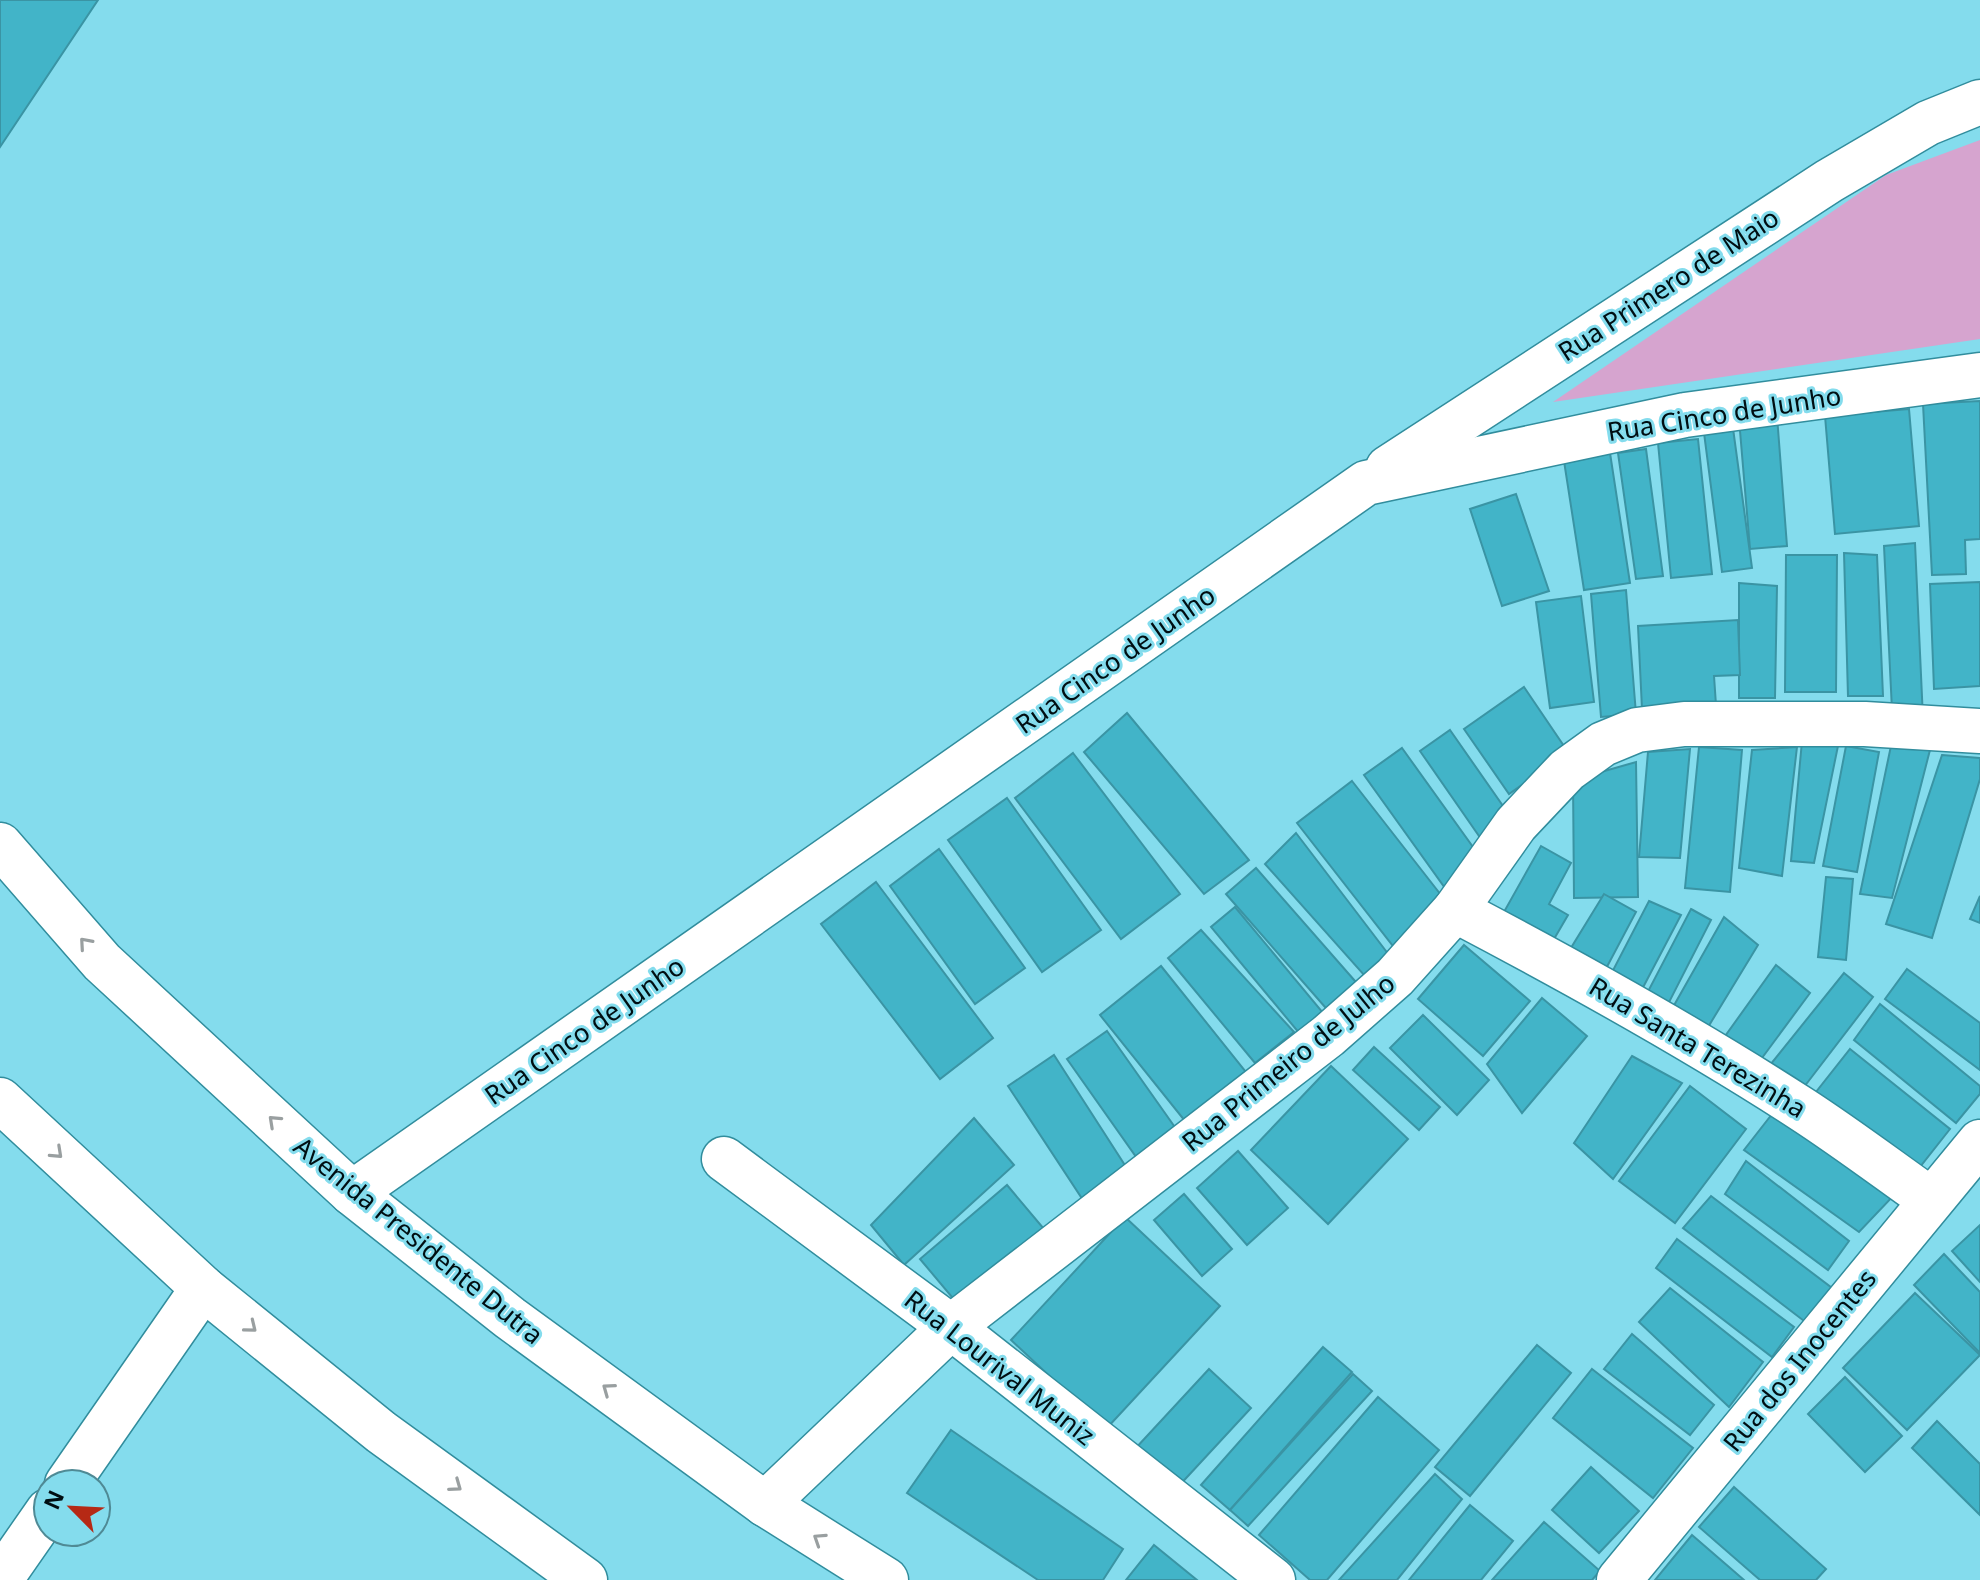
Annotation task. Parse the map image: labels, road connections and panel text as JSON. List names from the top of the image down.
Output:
{
  "streets": {
    "street": [
      "Rua Primero de Maio",
      "Rua Cinco de Junho",
      "Rua Santa Terezinha",
      "Rua Primeiro de Julho",
      "Avenida Presidente Dutra",
      "Rua dos Inocentes",
      "Rua Lourival Muniz"
    ]
  },
  "crossings": [
    ["Rua Primero de Maio", "Rua Cinco de Junho"],
    ["Rua Cinco de Junho", "Avenida Presidente Dutra"],
    ["Rua Santa Terezinha", "Rua Primeiro de Julho"],
    ["Rua Santa Terezinha", "Rua dos Inocentes"],
    ["Rua Primeiro de Julho", "Avenida Presidente Dutra"],
    ["Rua Primeiro de Julho", "Rua Lourival Muniz"]
  ],
  "north": "top left"
}
